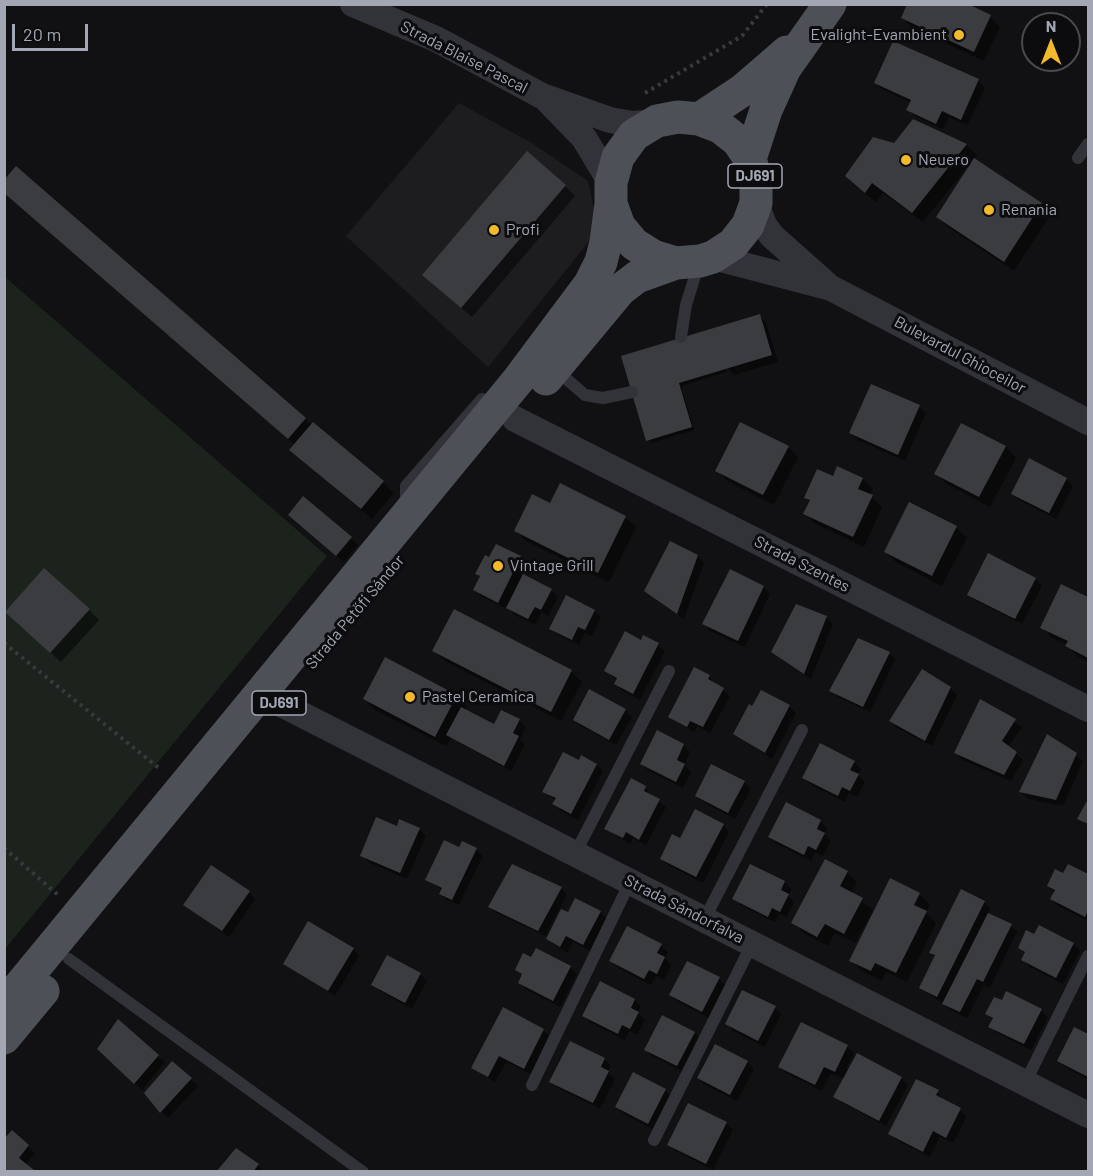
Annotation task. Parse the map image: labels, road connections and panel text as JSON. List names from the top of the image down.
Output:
{
  "streets": {
    "main road": ["DJ691", "Strada Petőfi Sándor"],
    "street": [
      "Strada Blaise Pascal",
      "Bulevardul Ghioceilor",
      "Strada Szentes",
      "Strada Sándorfalva"
    ]
  },
  "crossings": [
    ["Strada Blaise Pascal", "DJ691"],
    ["Strada Blaise Pascal", "Bulevardul Ghioceilor"],
    ["Strada Blaise Pascal", "Strada Petőfi Sándor"],
    ["DJ691", "Bulevardul Ghioceilor"],
    ["DJ691", "Strada Petőfi Sándor"],
    ["Bulevardul Ghioceilor", "Strada Petőfi Sándor"],
    ["Strada Szentes", "Strada Petőfi Sándor"],
    ["Strada Petőfi Sándor", "Strada Sándorfalva"]
  ],
  "places": [
    "Evalight-Evambient",
    "Neuero",
    "Renania",
    "Profi",
    "Vintage Grill",
    "Pastel Ceramica"
  ],
  "scale_bar": "20 m",
  "north": "top"
}
